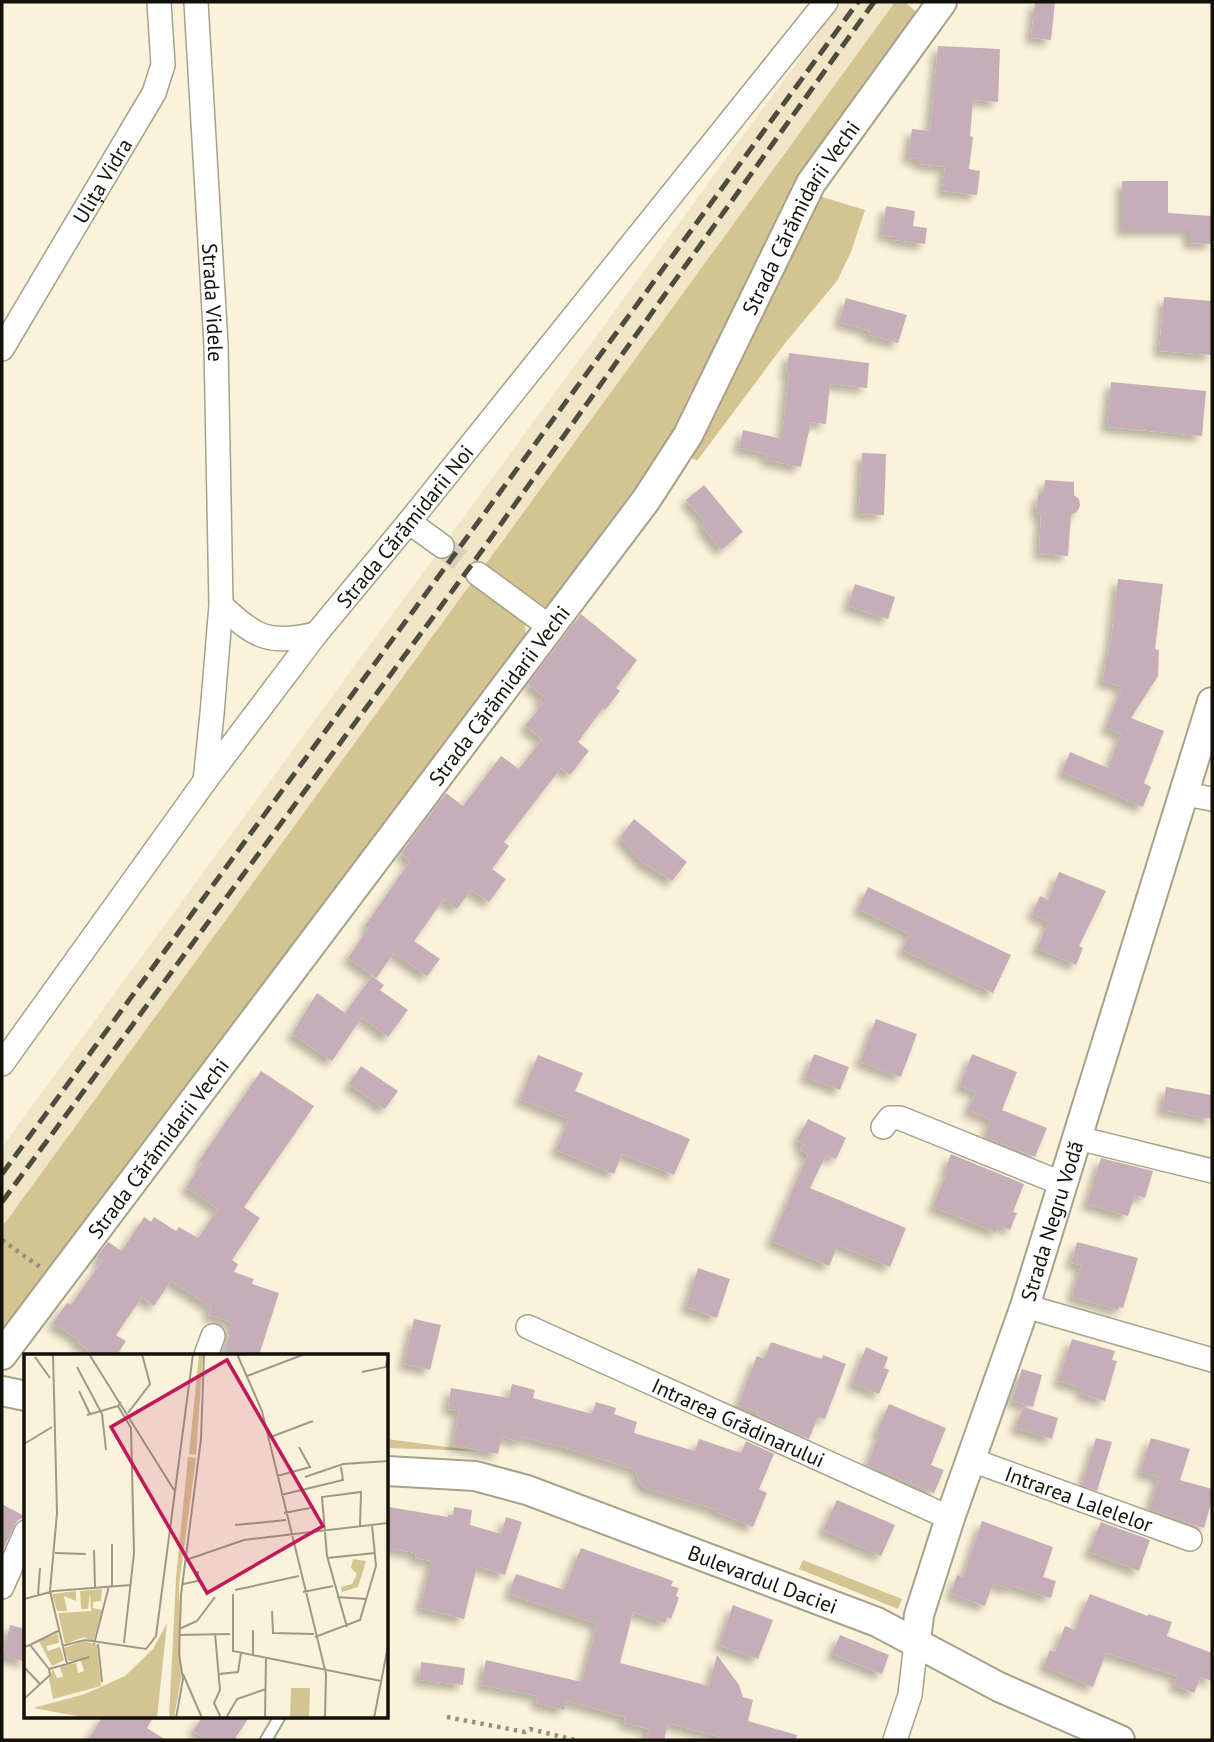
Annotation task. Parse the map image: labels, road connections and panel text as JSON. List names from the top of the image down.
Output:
{
  "streets": {
    "street": [
      "Ulița Vidra",
      "Strada Cărămidarii Vechi",
      "Strada Videle",
      "Strada Cărămidarii Noi",
      "Strada Negru Vodă",
      "Intrarea Grădinarului",
      "Intrarea Lalelelor",
      "Bulevardul Daciei"
    ]
  },
  "crossings": [
    ["Strada Videle", "Strada Cărămidarii Noi"],
    ["Strada Negru Vodă", "Intrarea Grădinarului"],
    ["Strada Negru Vodă", "Intrarea Lalelelor"],
    ["Strada Negru Vodă", "Bulevardul Daciei"]
  ]
}
